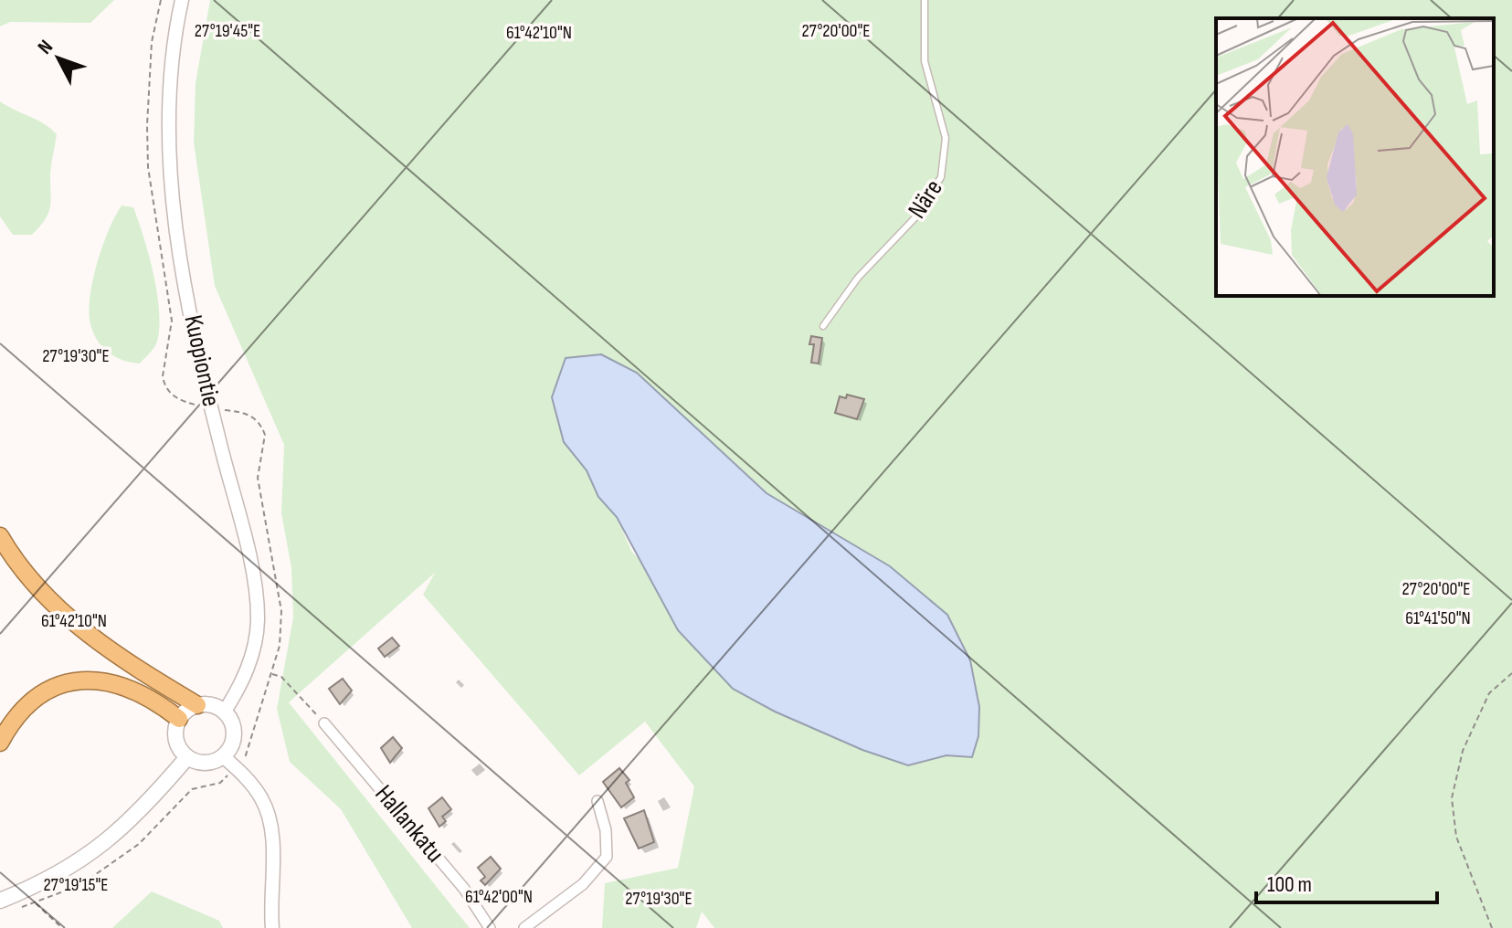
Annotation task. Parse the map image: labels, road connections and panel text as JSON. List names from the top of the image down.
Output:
{
  "streets": {
    "street": ["Kuopiontie", "Hallankatu"],
    "lane": ["Näre"]
  },
  "scale_bar": "100 m",
  "north": "top left",
  "coordinates": [
    "27°20'00\"E",
    "27°19'45\"E",
    "61°42'10\"N",
    "27°19'30\"E",
    "61°41'50\"N",
    "27°19'15\"E",
    "61°42'00\"N"
  ]
}
